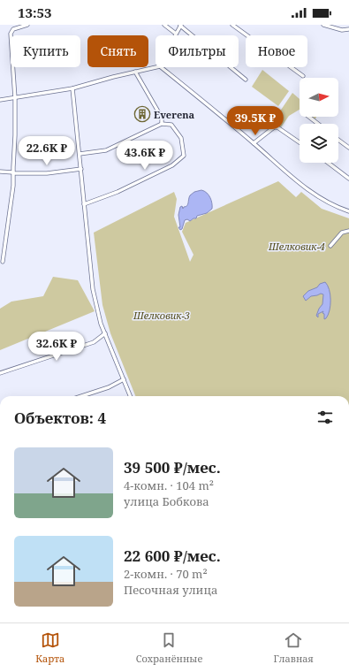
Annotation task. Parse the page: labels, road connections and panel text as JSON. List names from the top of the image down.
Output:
{
  "parks": ["Шелковик-4", "Шелковик-3"],
  "places": {
    "building": ["Everena"]
  },
  "north": "right",
  "page": {
    "status": "13:53",
    "chip": [
      "Купить",
      "Снять",
      "Фильтры",
      "Новое"
    ],
    "price": [
      "39.5K ₽",
      "22.6K ₽",
      "43.6K ₽",
      "32.6K ₽"
    ],
    "heading": "Объектов: 4",
    "list": [
      {
        "name": "39 500 ₽/мес.",
        "note": "4-комн. · 104 m² · улица Бобкова"
      },
      {
        "name": "22 600 ₽/мес.",
        "note": "2-комн. · 70 m² · Песочная улица"
      }
    ],
    "tabs": ["Карта", "Сохранённые", "Главная"]
  }
}
